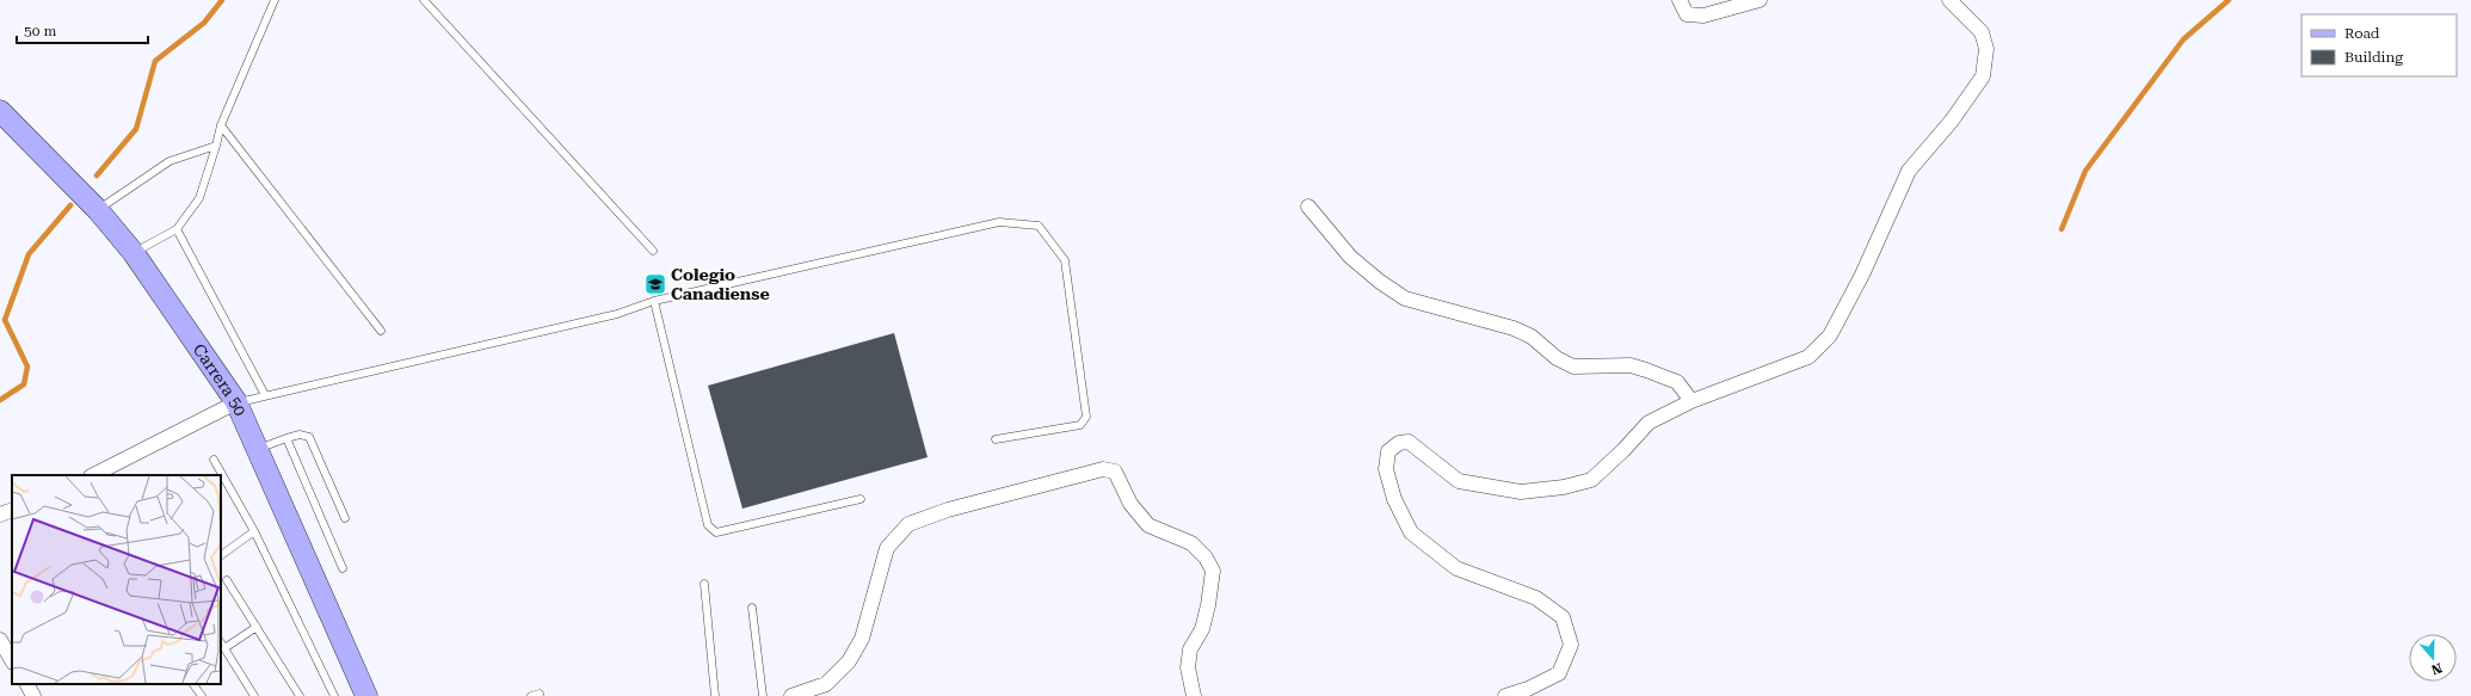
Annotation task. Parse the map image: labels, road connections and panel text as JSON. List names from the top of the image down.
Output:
{
  "streets": {
    "main road": ["Carrera 50"]
  },
  "places": {
    "school or university": ["Colegio Canadiense"]
  },
  "legend": ["Road", "Building"],
  "scale_bar": "50 m",
  "north": "bottom"
}
